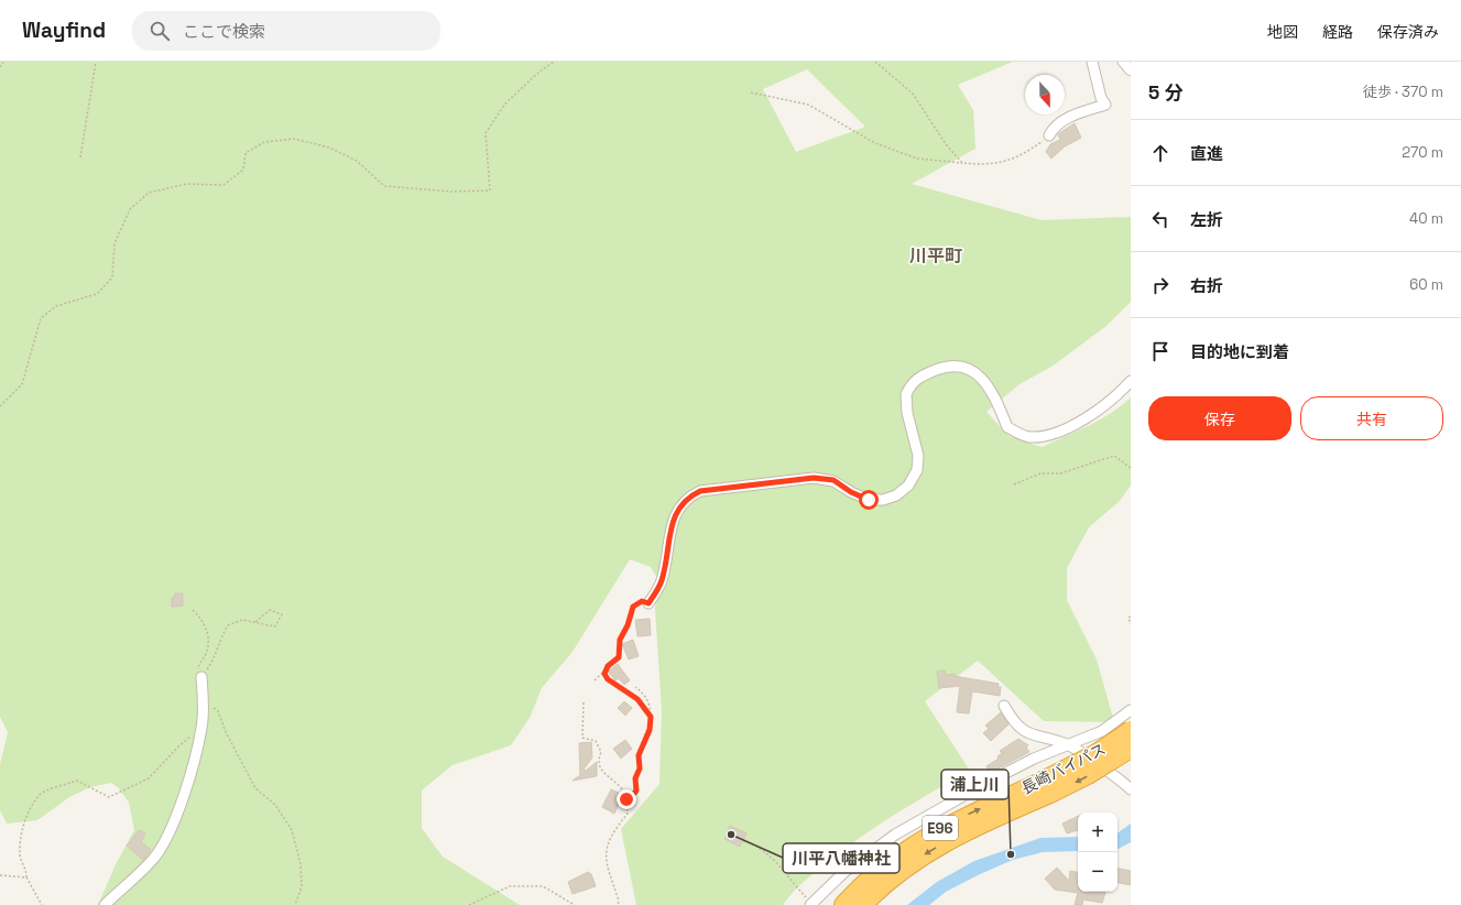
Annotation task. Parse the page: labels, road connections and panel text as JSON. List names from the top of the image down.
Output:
{
  "streets": {
    "highway": ["長崎バイパス", "E96"]
  },
  "districts": ["川平町"],
  "places": ["川平八幡神社", "浦上川"],
  "north": "bottom",
  "page": {
    "header": "Wayfind",
    "search": "ここで検索",
    "nav": ["地図", "経路", "保存済み"],
    "heading": ["5 分", "徒歩 · 370 m"],
    "list": [
      ["直進", "270 m"],
      ["左折", "40 m"],
      ["右折", "60 m"],
      "目的地に到着"
    ],
    "buttons": ["保存", "共有"],
    "map_buttons": ["+", "−"]
  }
}
